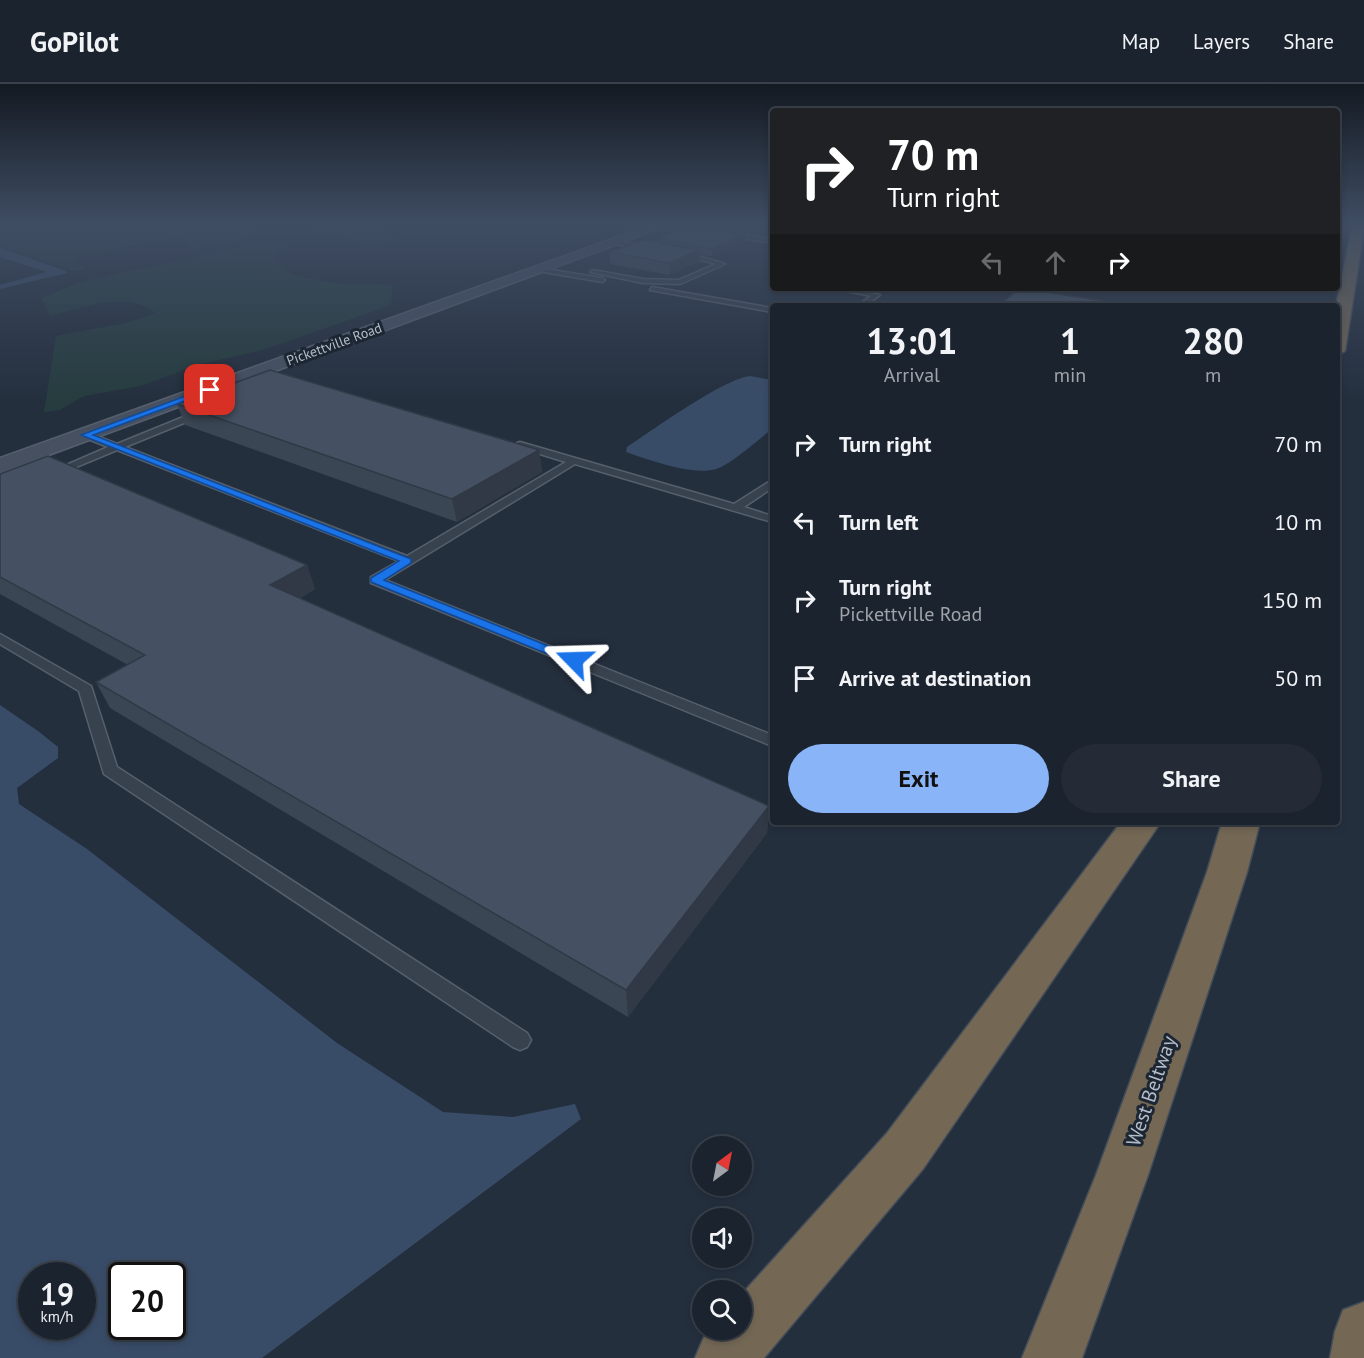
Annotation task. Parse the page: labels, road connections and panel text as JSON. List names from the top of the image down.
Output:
{
  "streets": {
    "highway": ["West Beltway"],
    "street": ["Pickettville Road"]
  },
  "north": "top right",
  "page": {
    "header": "GoPilot",
    "nav": ["Map", "Layers", "Share"],
    "turn": ["70 m", "Turn right"],
    "eta": [
      "13:01",
      "Arrival",
      "1",
      "min",
      "280",
      "m"
    ],
    "list": [
      {
        "name": "Turn right",
        "value": "70 m"
      },
      {
        "name": "Turn left",
        "value": "10 m"
      },
      {
        "name": "Turn right",
        "note": "Pickettville Road",
        "value": "150 m"
      },
      {
        "name": "Arrive at destination",
        "value": "50 m"
      }
    ],
    "buttons": ["Exit", "Share"],
    "speed": "19 km/h",
    "limit": "20"
  }
}
